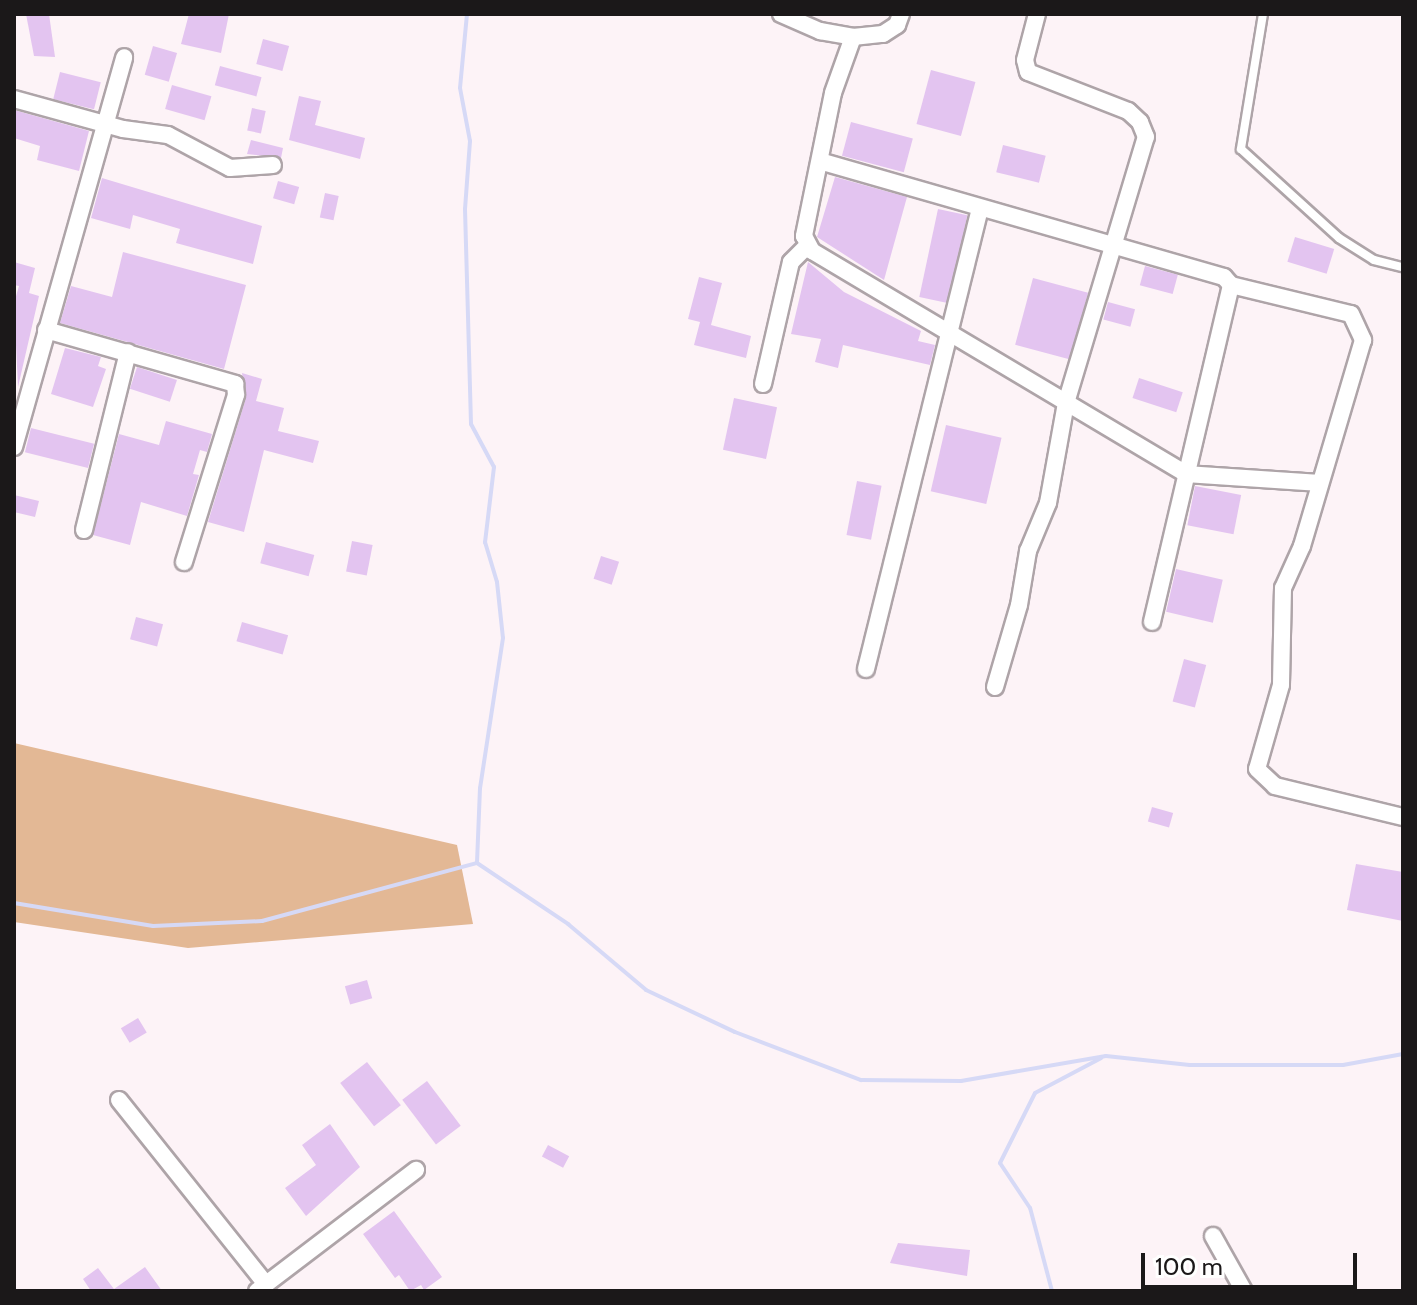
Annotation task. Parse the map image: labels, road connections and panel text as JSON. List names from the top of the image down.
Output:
{
  "scale_bar": "100 m"
}
